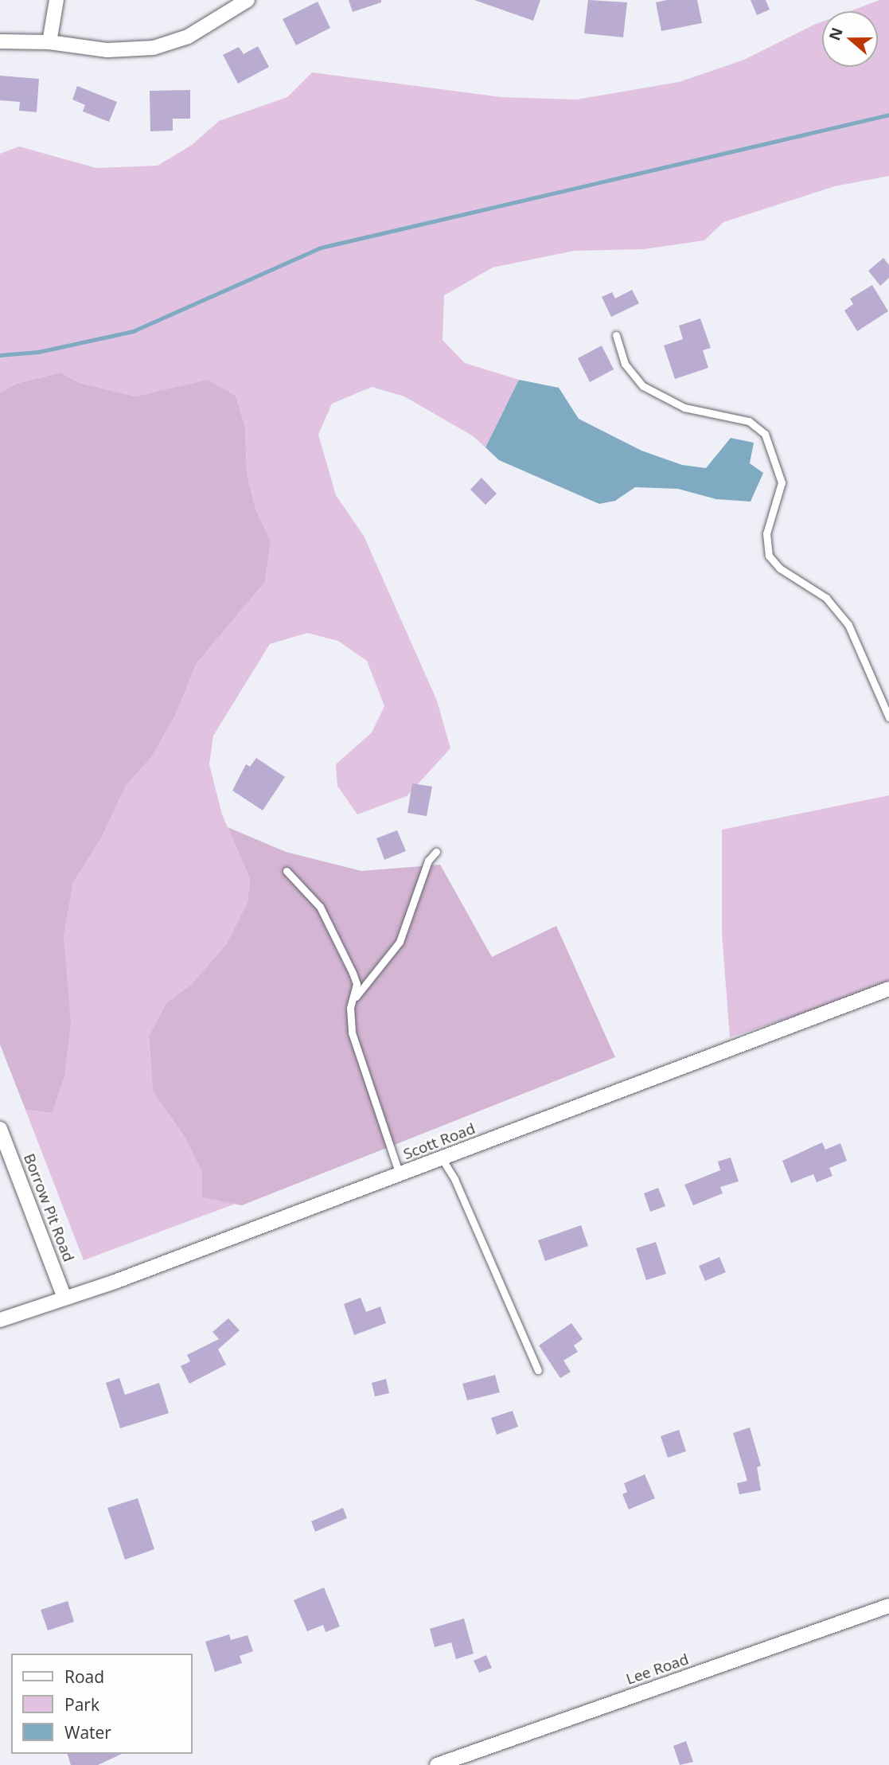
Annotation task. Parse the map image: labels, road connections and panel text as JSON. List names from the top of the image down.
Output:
{
  "streets": {
    "street": ["Scott Road", "Borrow Pit Road", "Lee Road"]
  },
  "crossings": [
    ["Scott Road", "Borrow Pit Road"]
  ],
  "legend": ["Road", "Park", "Water"],
  "north": "left"
}
